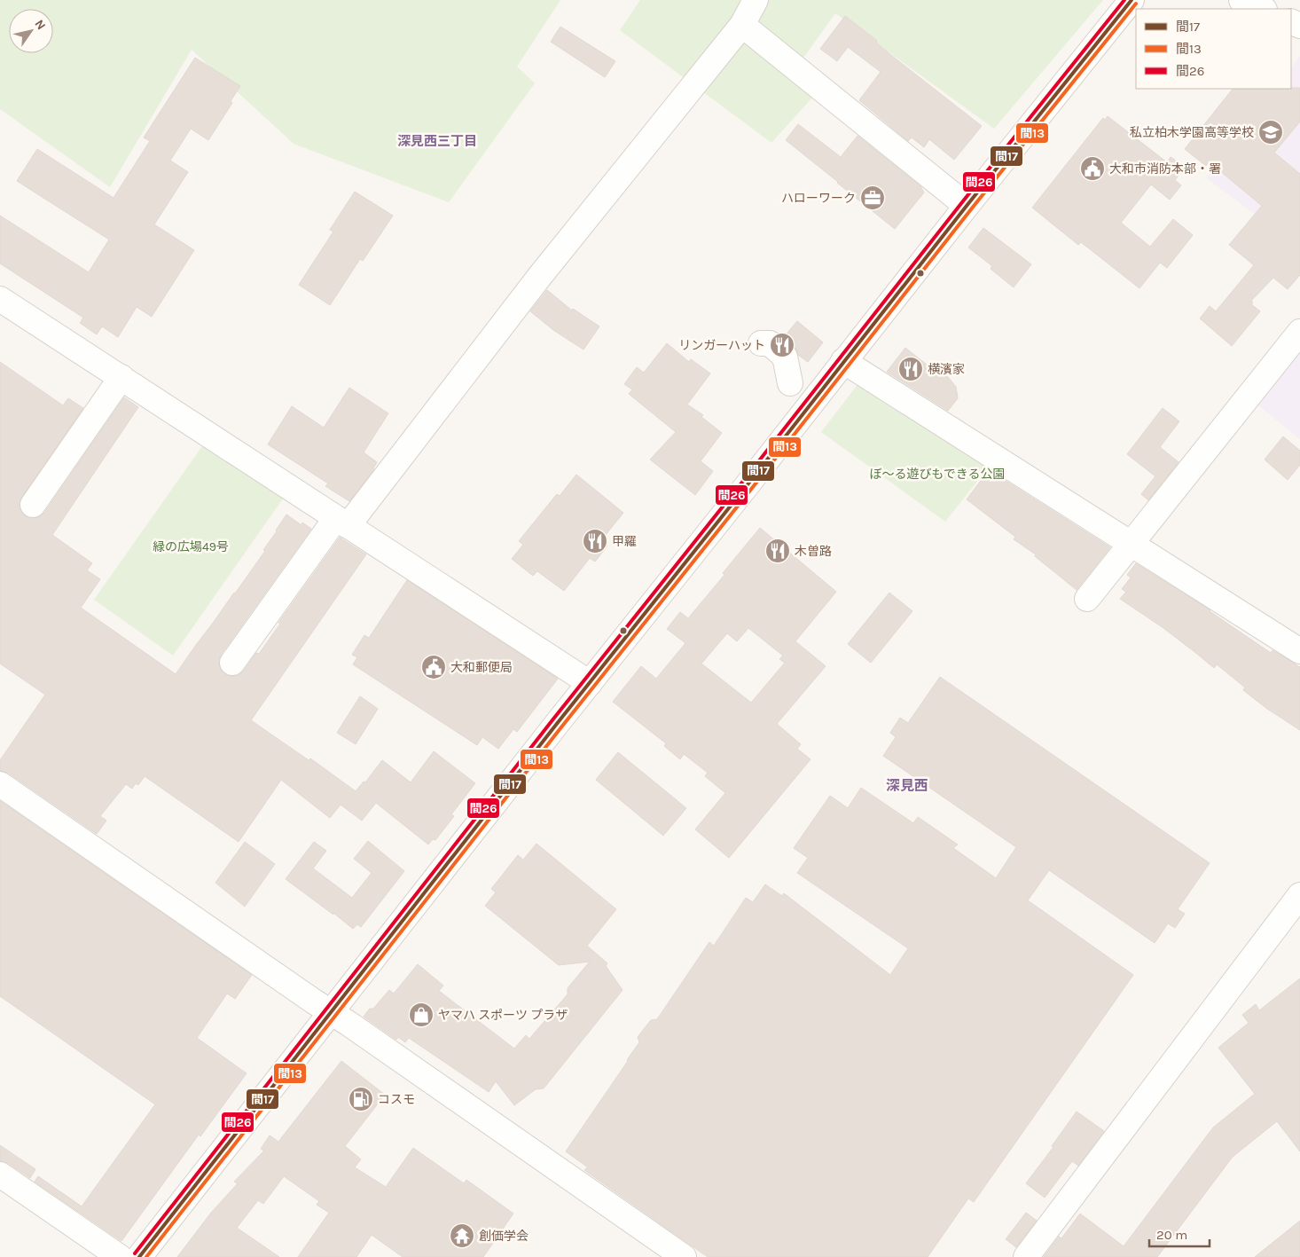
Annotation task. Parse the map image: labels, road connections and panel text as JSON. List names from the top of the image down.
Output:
{
  "districts": ["深見西三丁目", "深見西"],
  "parks": ["ぼ～る遊びもできる公園", "緑の広場49号"],
  "places": {
    "school or university": ["私立柏木学園高等学校"],
    "public building": ["大和市消防本部・署", "大和郵便局"],
    "office": ["ハローワーク"],
    "restaurant": [
      "リンガーハット",
      "横濱家",
      "甲羅",
      "木曽路"
    ],
    "shop": ["ヤマハ スポーツ プラザ"],
    "fuel station": ["コスモ"],
    "temple": ["創価学会"]
  },
  "lines": ["transit line 間17", "transit line 間26", "transit line 間13"],
  "legend": ["間17", "間13", "間26"],
  "scale_bar": "20 m",
  "north": "top right"
}
